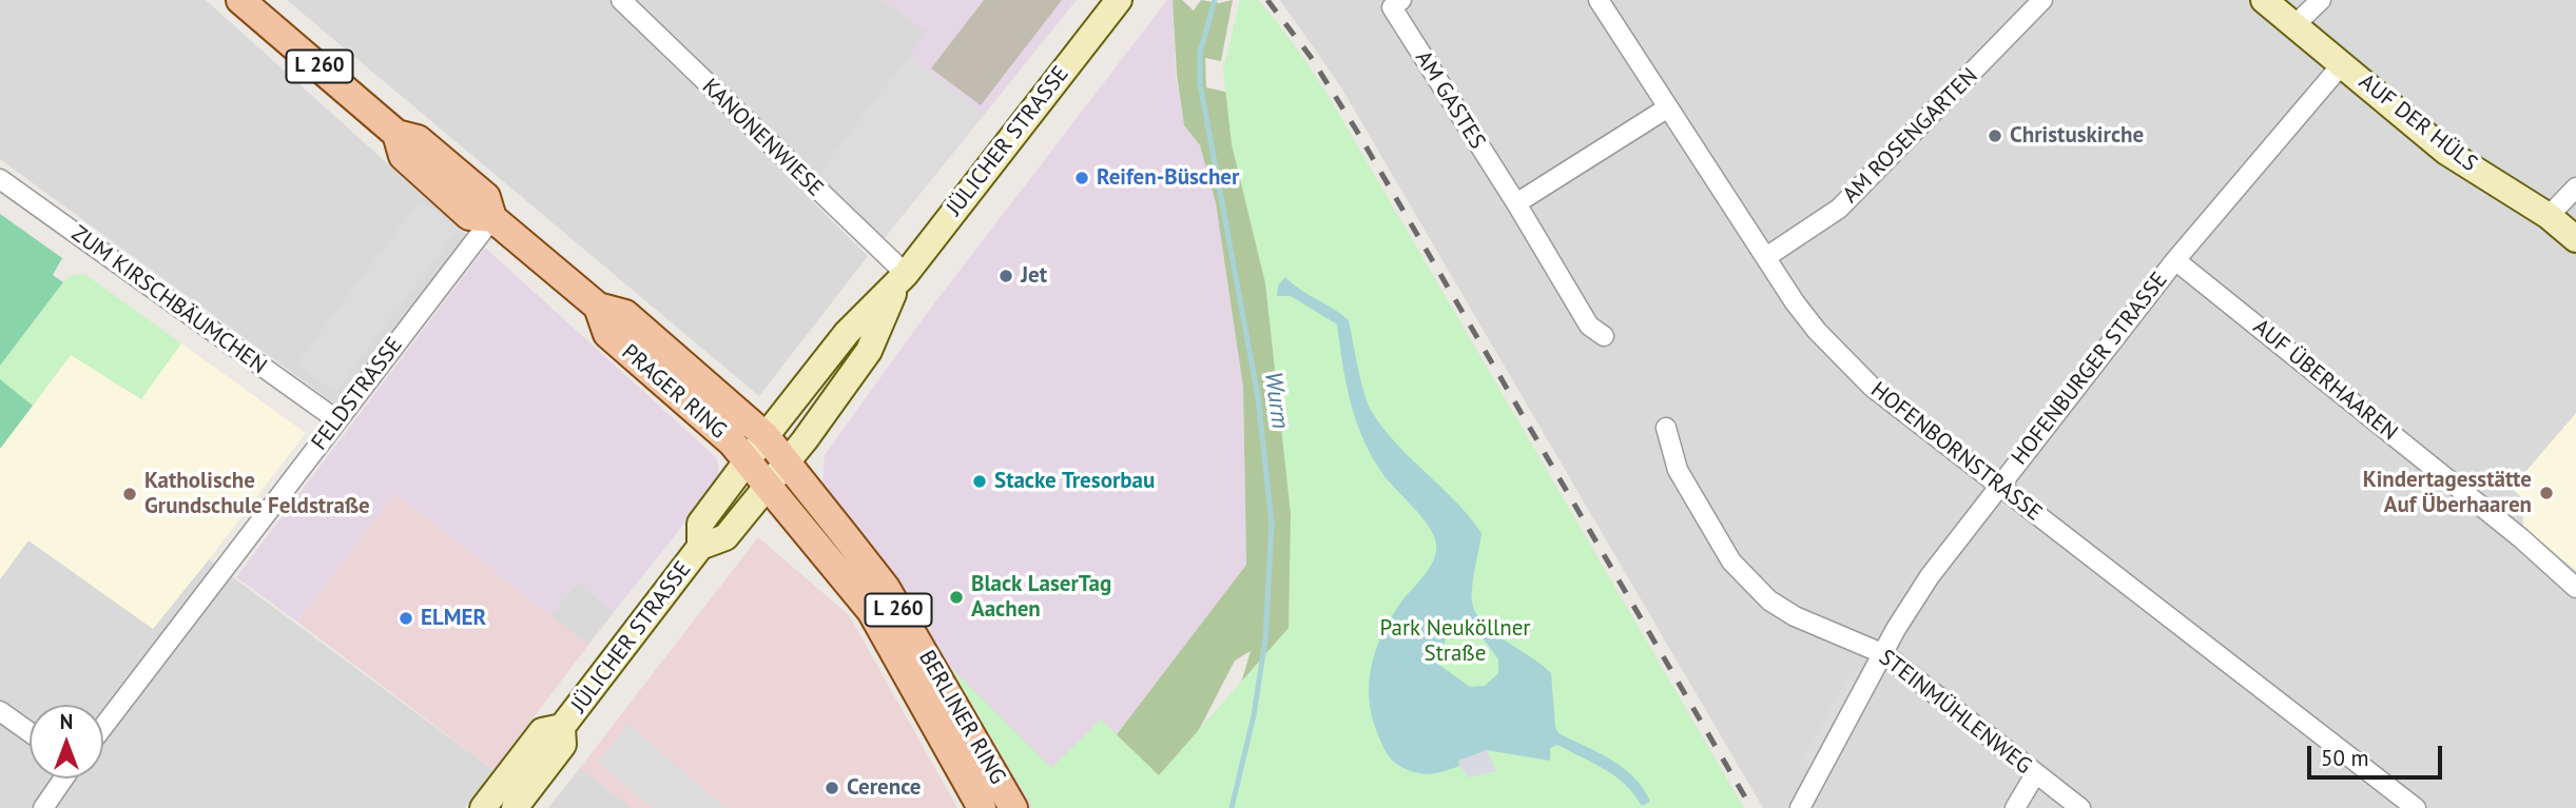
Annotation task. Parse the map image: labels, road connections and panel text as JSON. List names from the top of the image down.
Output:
{
  "streets": {
    "main road": [
      "L 260",
      "AUF DER HÜLS",
      "JÜLICHER STRASSE",
      "PRAGER RING",
      "BERLINER RING"
    ],
    "street": [
      "AM GASTES",
      "AM ROSENGARTEN",
      "KANONENWIESE",
      "ZUM KIRSCHBÄUMCHEN",
      "HOFENBURGER STRASSE",
      "AUF ÜBERHAAREN",
      "FELDSTRASSE",
      "HOFENBORNSTRASSE",
      "STEINMÜHLENWEG"
    ]
  },
  "crossings": [
    ["AUF DER HÜLS", "HOFENBURGER STRASSE"],
    ["AM ROSENGARTEN", "HOFENBORNSTRASSE"],
    ["KANONENWIESE", "JÜLICHER STRASSE"],
    ["JÜLICHER STRASSE", "PRAGER RING"],
    ["JÜLICHER STRASSE", "BERLINER RING"],
    ["ZUM KIRSCHBÄUMCHEN", "FELDSTRASSE"],
    ["HOFENBURGER STRASSE", "AUF ÜBERHAAREN"],
    ["HOFENBURGER STRASSE", "HOFENBORNSTRASSE"],
    ["HOFENBURGER STRASSE", "STEINMÜHLENWEG"],
    ["PRAGER RING", "FELDSTRASSE"],
    ["PRAGER RING", "BERLINER RING"]
  ],
  "water": ["Wurm"],
  "parks": ["Park Neuköllner Straße"],
  "places": [
    "Christuskirche",
    "Reifen-Büscher",
    "Jet",
    "Stacke Tresorbau",
    "Kindertagesstätte Auf Überhaaren",
    "Katholische Grundschule Feldstraße",
    "Black LaserTag Aachen",
    "ELMER",
    "Cerence"
  ],
  "scale_bar": "50 m",
  "north": "top"
}
